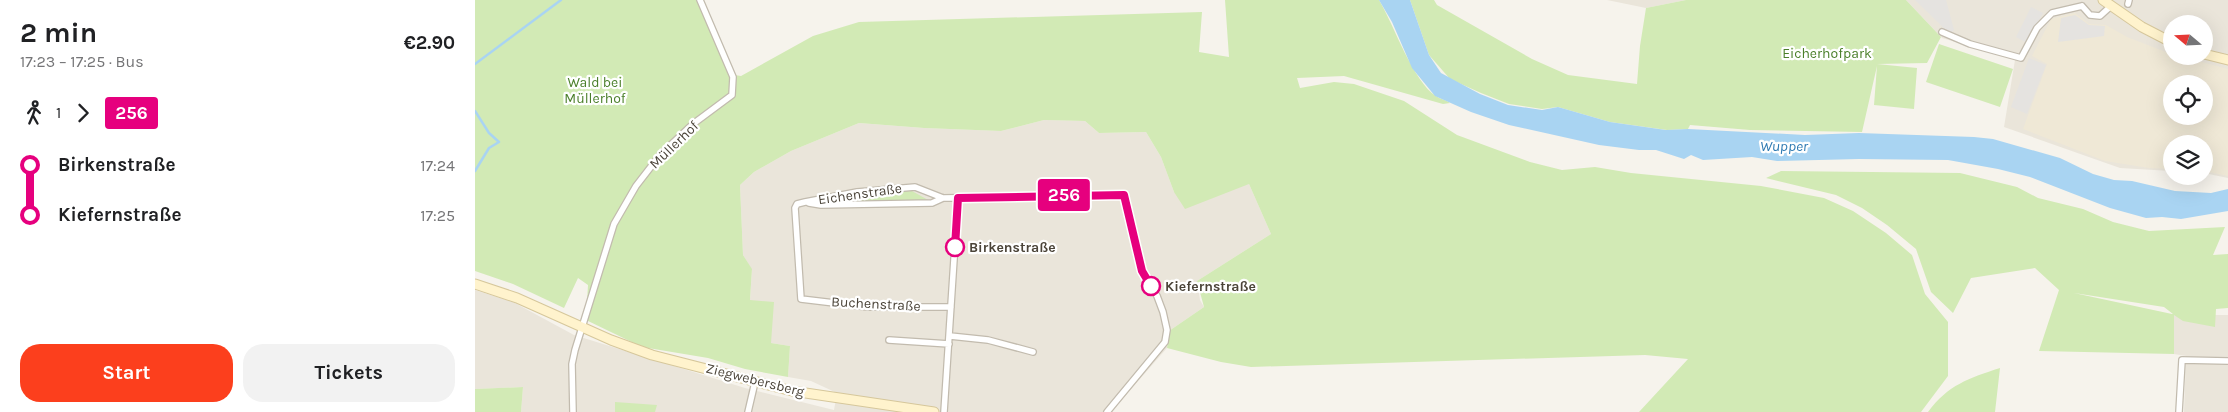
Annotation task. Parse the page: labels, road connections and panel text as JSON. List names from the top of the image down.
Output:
{
  "streets": {
    "main road": ["Ziegwebersberg"],
    "street": ["Müllerhof", "Eichenstraße", "Buchenstraße"]
  },
  "crossings": [
    ["Müllerhof", "Ziegwebersberg"],
    ["Eichenstraße", "Buchenstraße"]
  ],
  "water": ["Wupper"],
  "parks": ["Eicherhofpark", "Wald bei Müllerhof"],
  "places": ["Birkenstraße", "Kiefernstraße"],
  "lines": ["bus line 256"],
  "north": "left",
  "page": {
    "heading": ["2 min", "17:23 – 17:25 · Bus", "€2.90"],
    "on_map": "256",
    "legs": ["1", "256"],
    "list": [
      {
        "name": "Birkenstraße",
        "value": "17:24"
      },
      {
        "name": "Kiefernstraße",
        "value": "17:25"
      }
    ],
    "buttons": ["Start", "Tickets"]
  }
}
